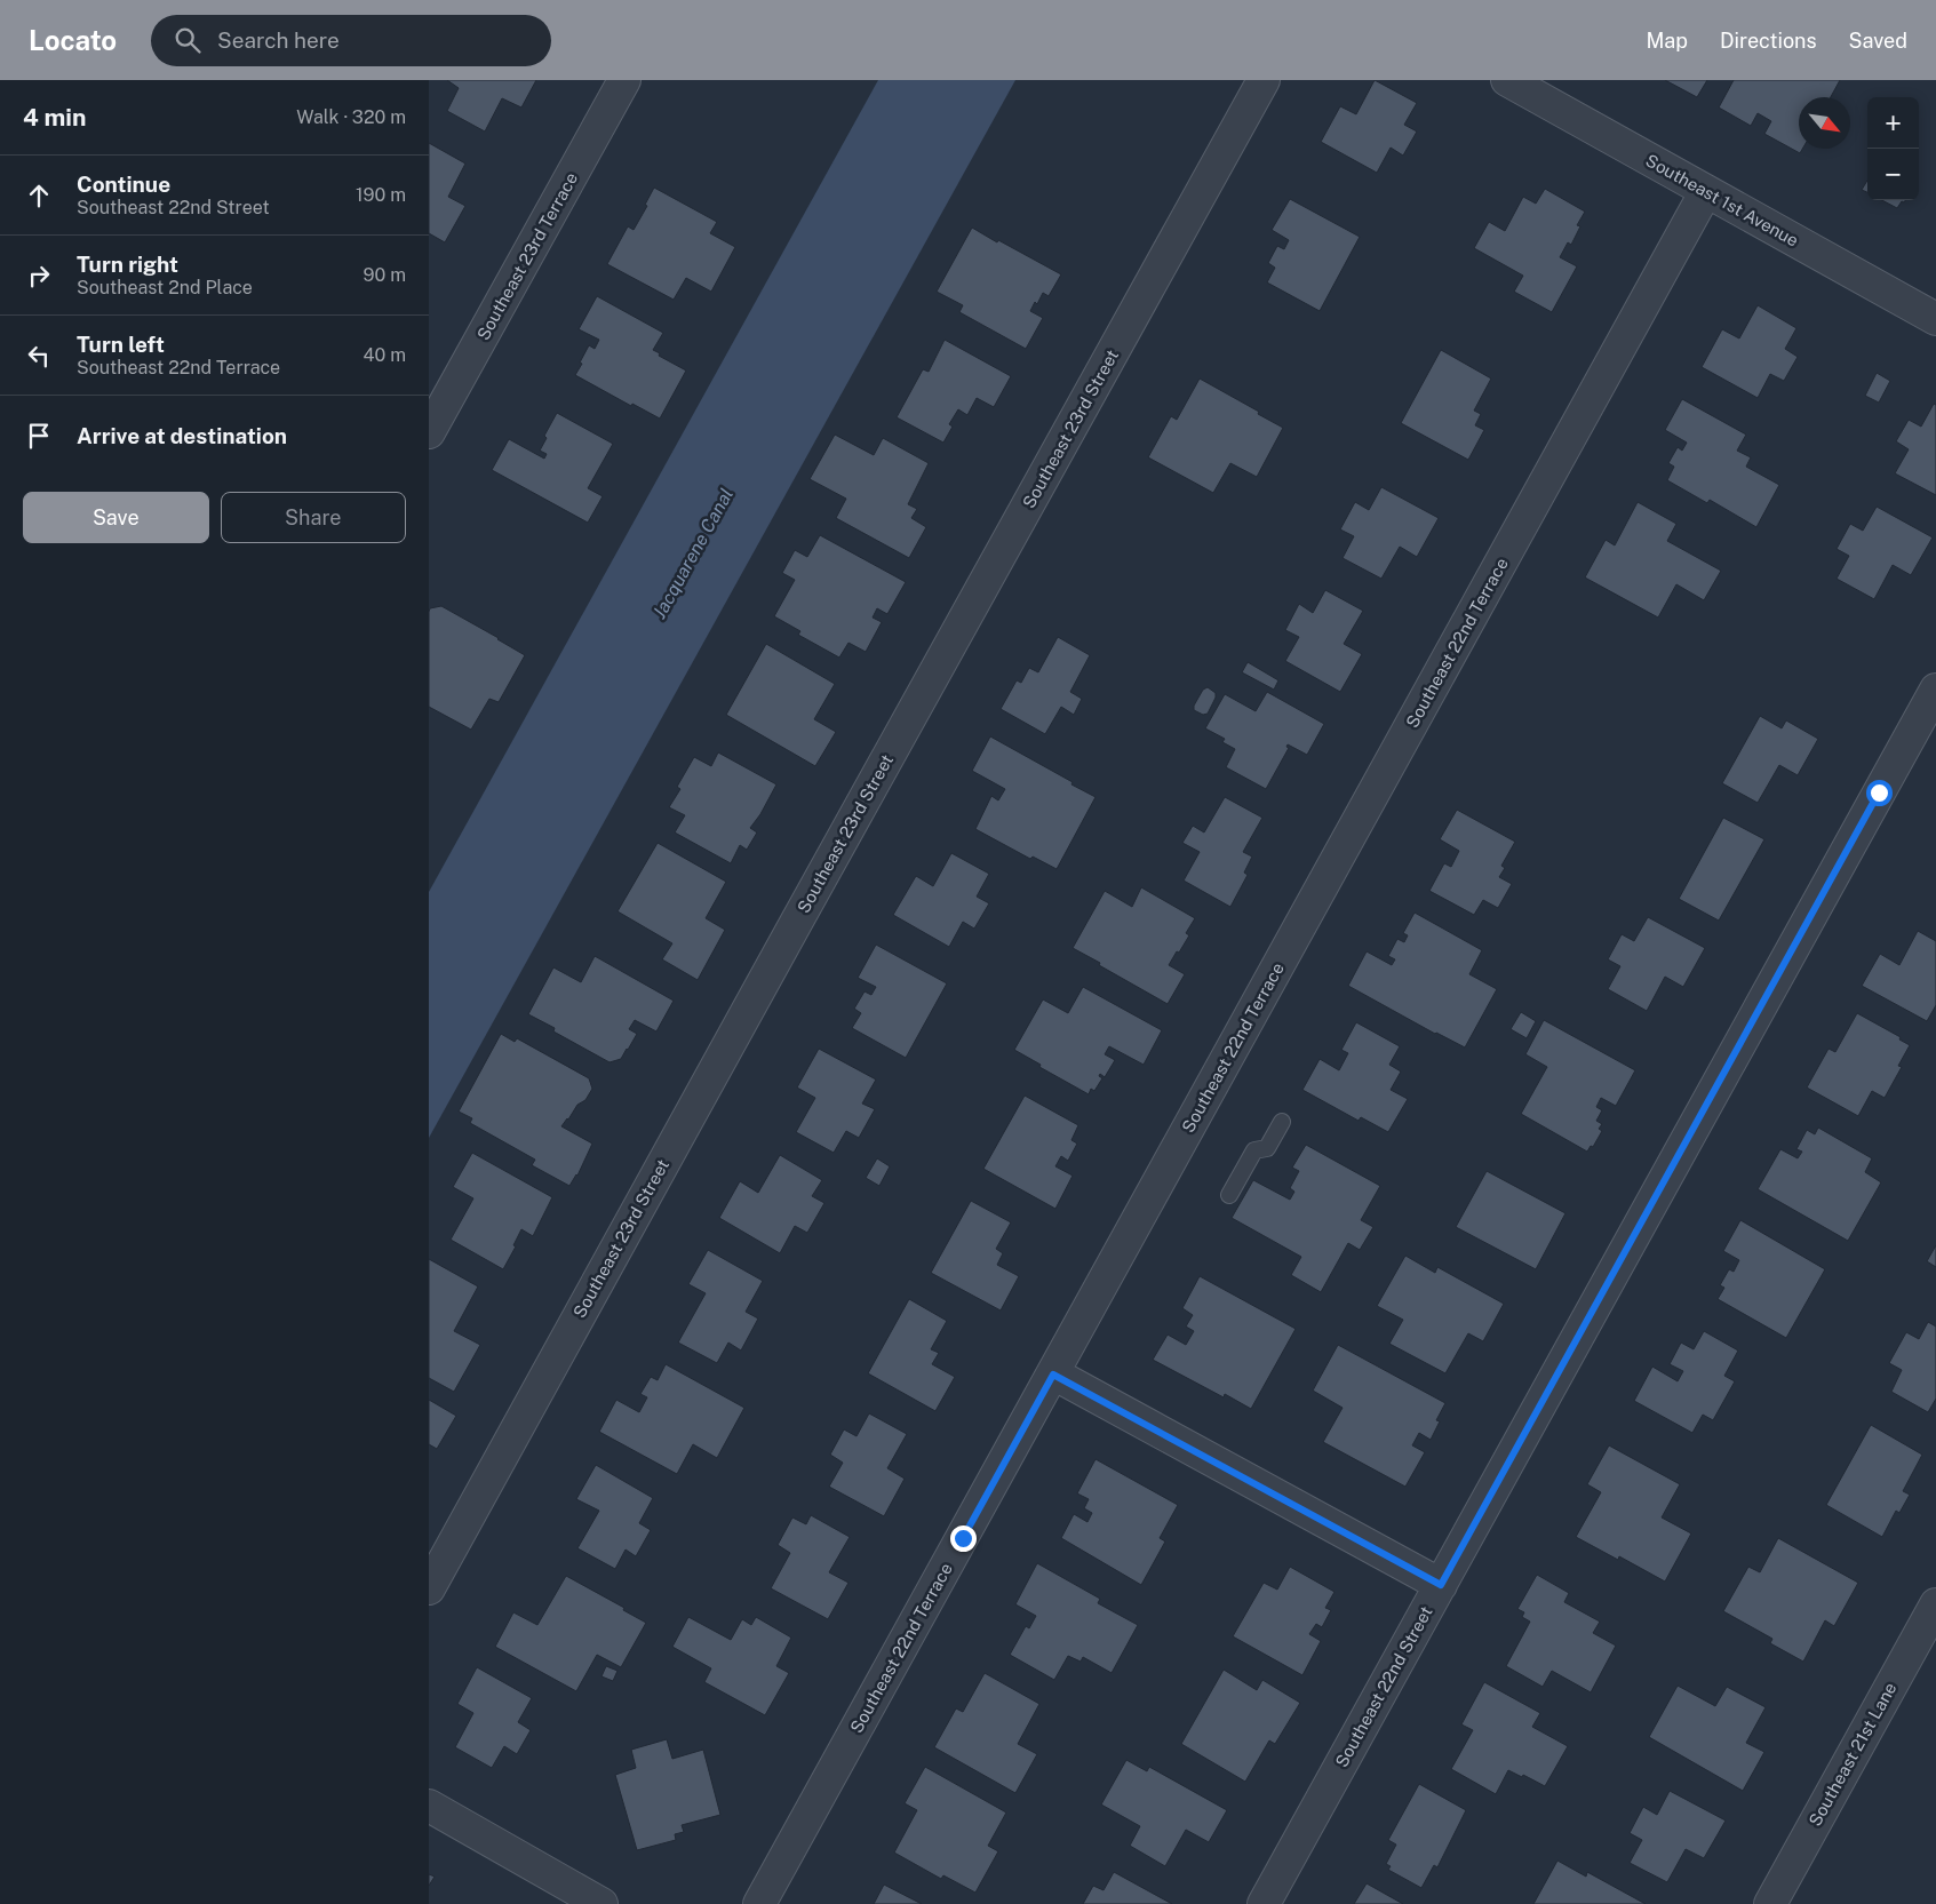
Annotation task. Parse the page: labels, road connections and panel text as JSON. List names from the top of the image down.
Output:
{
  "streets": {
    "street": [
      "Southeast 1st Avenue",
      "Southeast 23rd Terrace",
      "Southeast 23rd Street",
      "Southeast 22nd Terrace",
      "Southeast 22nd Street",
      "Southeast 21st Lane"
    ]
  },
  "crossings": [
    ["Southeast 1st Avenue", "Southeast 22nd Terrace"]
  ],
  "water": ["Jacquarene Canal"],
  "north": "bottom right",
  "page": {
    "header": "Locato",
    "search": "Search here",
    "nav": ["Map", "Directions", "Saved"],
    "heading": ["4 min", "Walk · 320 m"],
    "map_buttons": ["+", "−"],
    "list": [
      ["Continue", "Southeast 22nd Street", "190 m"],
      ["Turn right", "Southeast 2nd Place", "90 m"],
      ["Turn left", "Southeast 22nd Terrace", "40 m"],
      "Arrive at destination"
    ],
    "buttons": ["Save", "Share"]
  }
}
